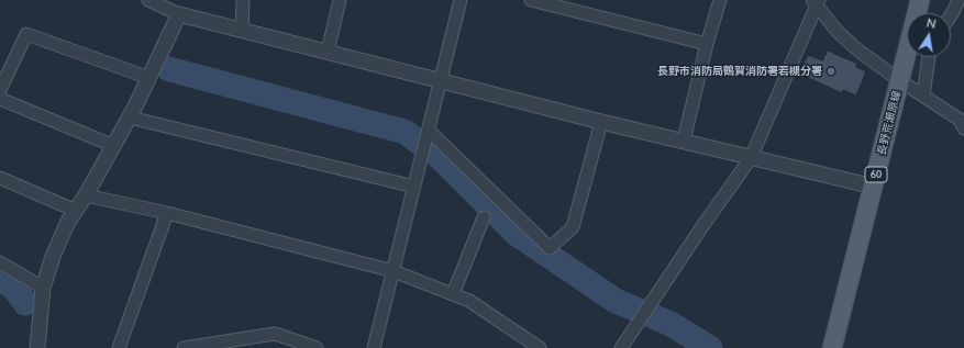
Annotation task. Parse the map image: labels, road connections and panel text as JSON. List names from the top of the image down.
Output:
{
  "streets": {
    "main road": ["長野荒瀬原線", "60"]
  },
  "places": ["長野市消防局鶴賀消防署若槻分署"],
  "north": "top"
}
